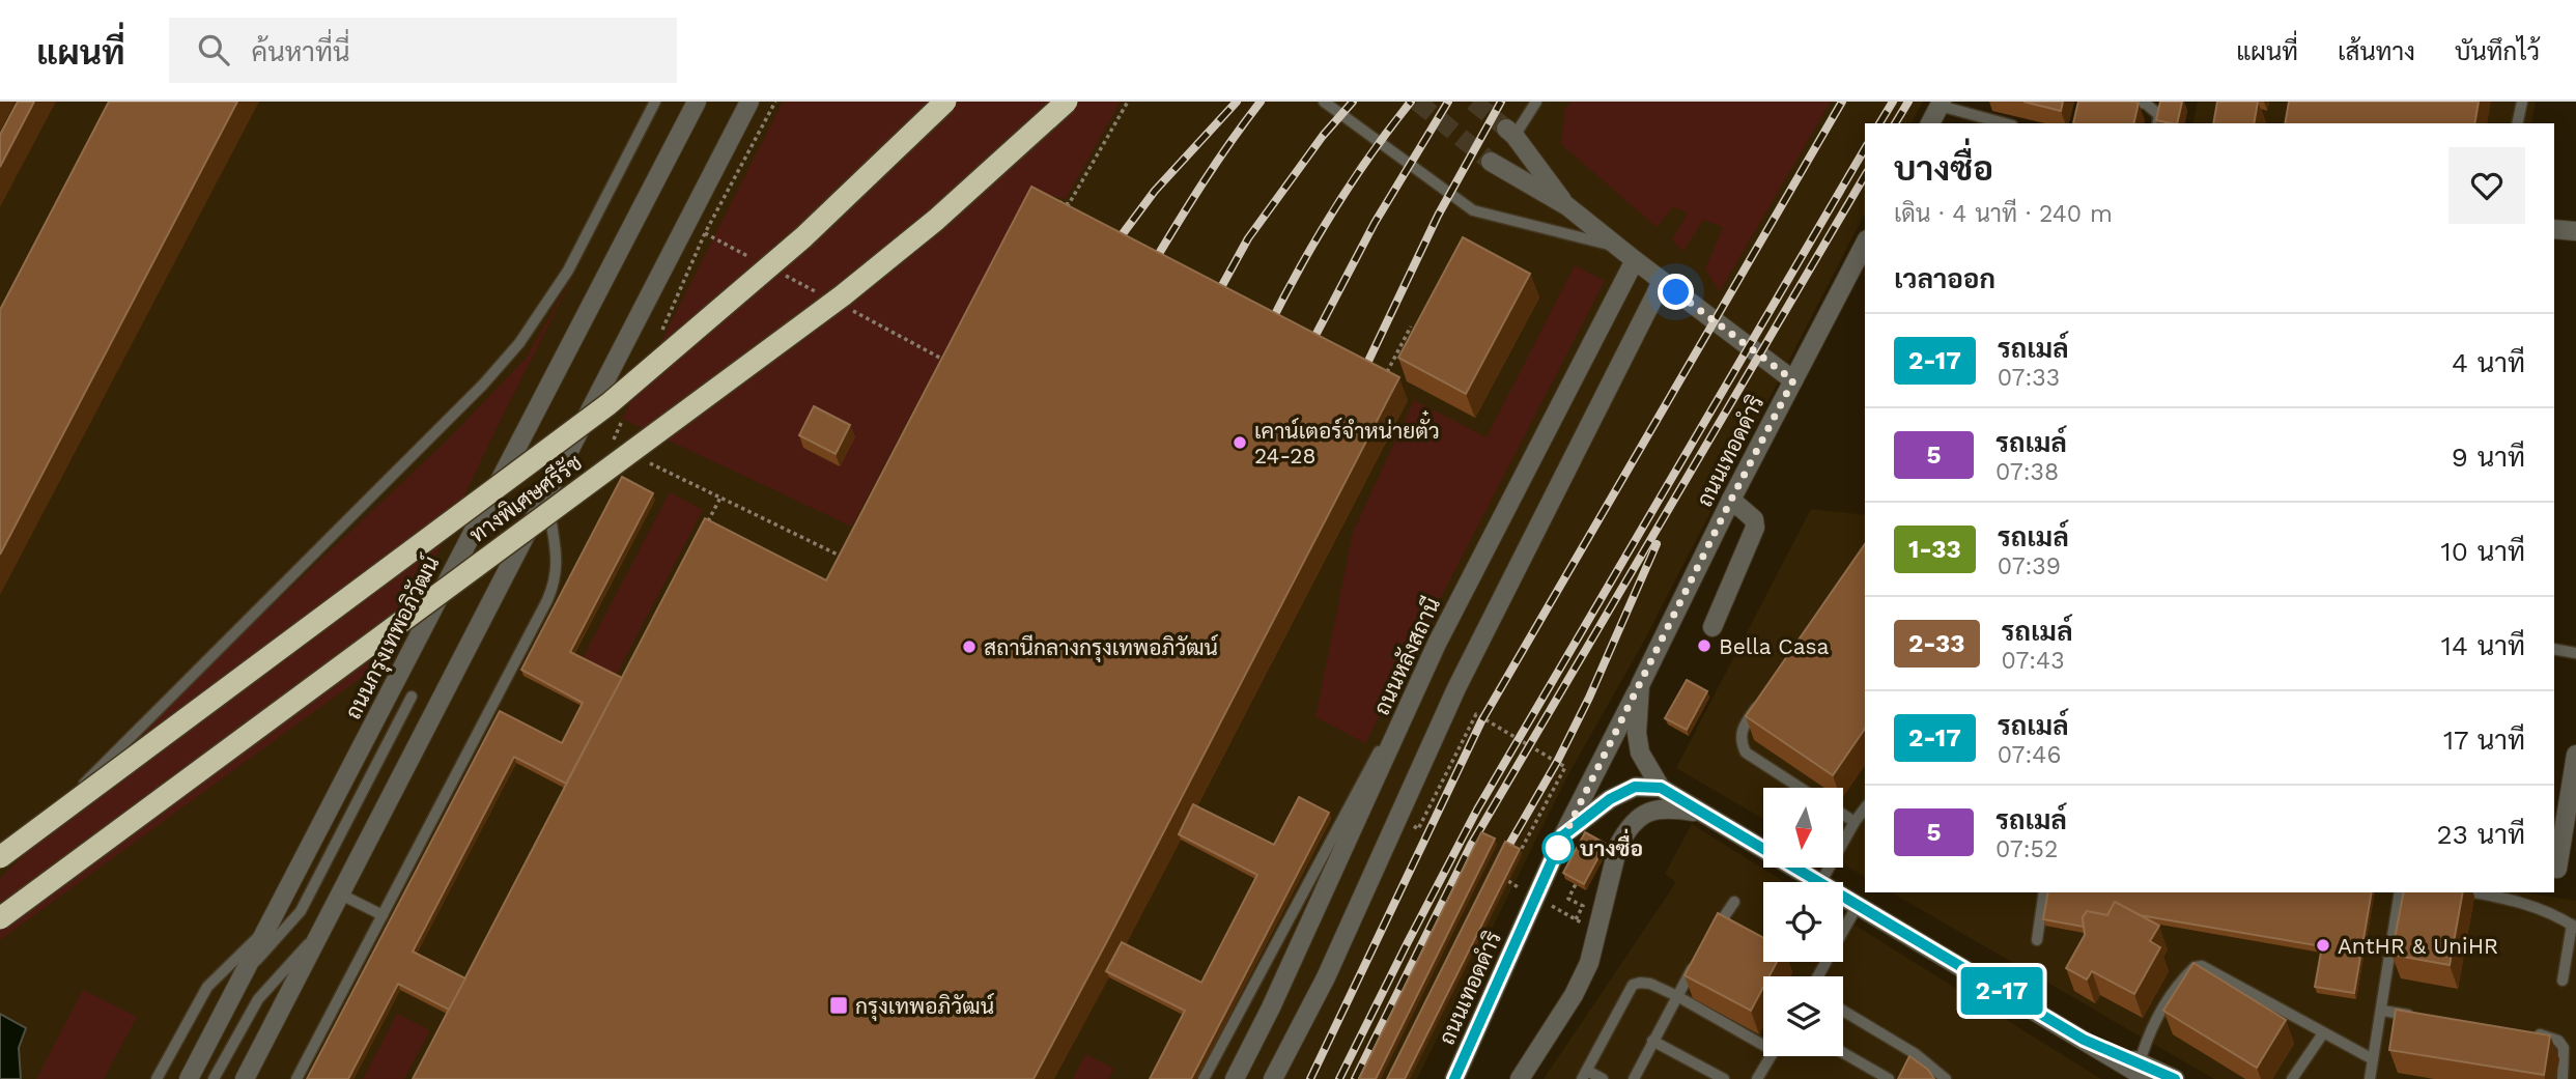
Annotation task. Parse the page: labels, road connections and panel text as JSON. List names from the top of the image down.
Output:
{
  "streets": {
    "highway": ["ทางพิเศษศรีรัช"],
    "street": ["ถนนเทอดดำริ", "ถนนกรุงเทพอภิวัฒน์", "ถนนหลังสถานี"]
  },
  "places": {
    "other": [
      "เคาน์เตอร์จำหน่ายตั๋ว 24-28",
      "Bella Casa",
      "สถานีกลางกรุงเทพอภิวัฒน์",
      "บางซื่อ",
      "AntHR & UniHR"
    ],
    "transit": ["กรุงเทพอภิวัฒน์"]
  },
  "lines": ["bus line 2-17"],
  "north": "bottom",
  "page": {
    "header": "แผนที่",
    "search": "ค้นหาที่นี่",
    "nav": ["แผนที่", "เส้นทาง", "บันทึกไว้"],
    "on_map": "2-17",
    "heading": [
      ["บางซื่อ", "เดิน · 4 นาที · 240 m"],
      "เวลาออก"
    ],
    "list": [
      {
        "mark": "2-17",
        "name": "รถเมล์",
        "note": "07:33",
        "value": "4 นาที"
      },
      {
        "mark": "5",
        "name": "รถเมล์",
        "note": "07:38",
        "value": "9 นาที"
      },
      {
        "mark": "1-33",
        "name": "รถเมล์",
        "note": "07:39",
        "value": "10 นาที"
      },
      {
        "mark": "2-33",
        "name": "รถเมล์",
        "note": "07:43",
        "value": "14 นาที"
      },
      {
        "mark": "2-17",
        "name": "รถเมล์",
        "note": "07:46",
        "value": "17 นาที"
      },
      {
        "mark": "5",
        "name": "รถเมล์",
        "note": "07:52",
        "value": "23 นาที"
      }
    ]
  }
}
